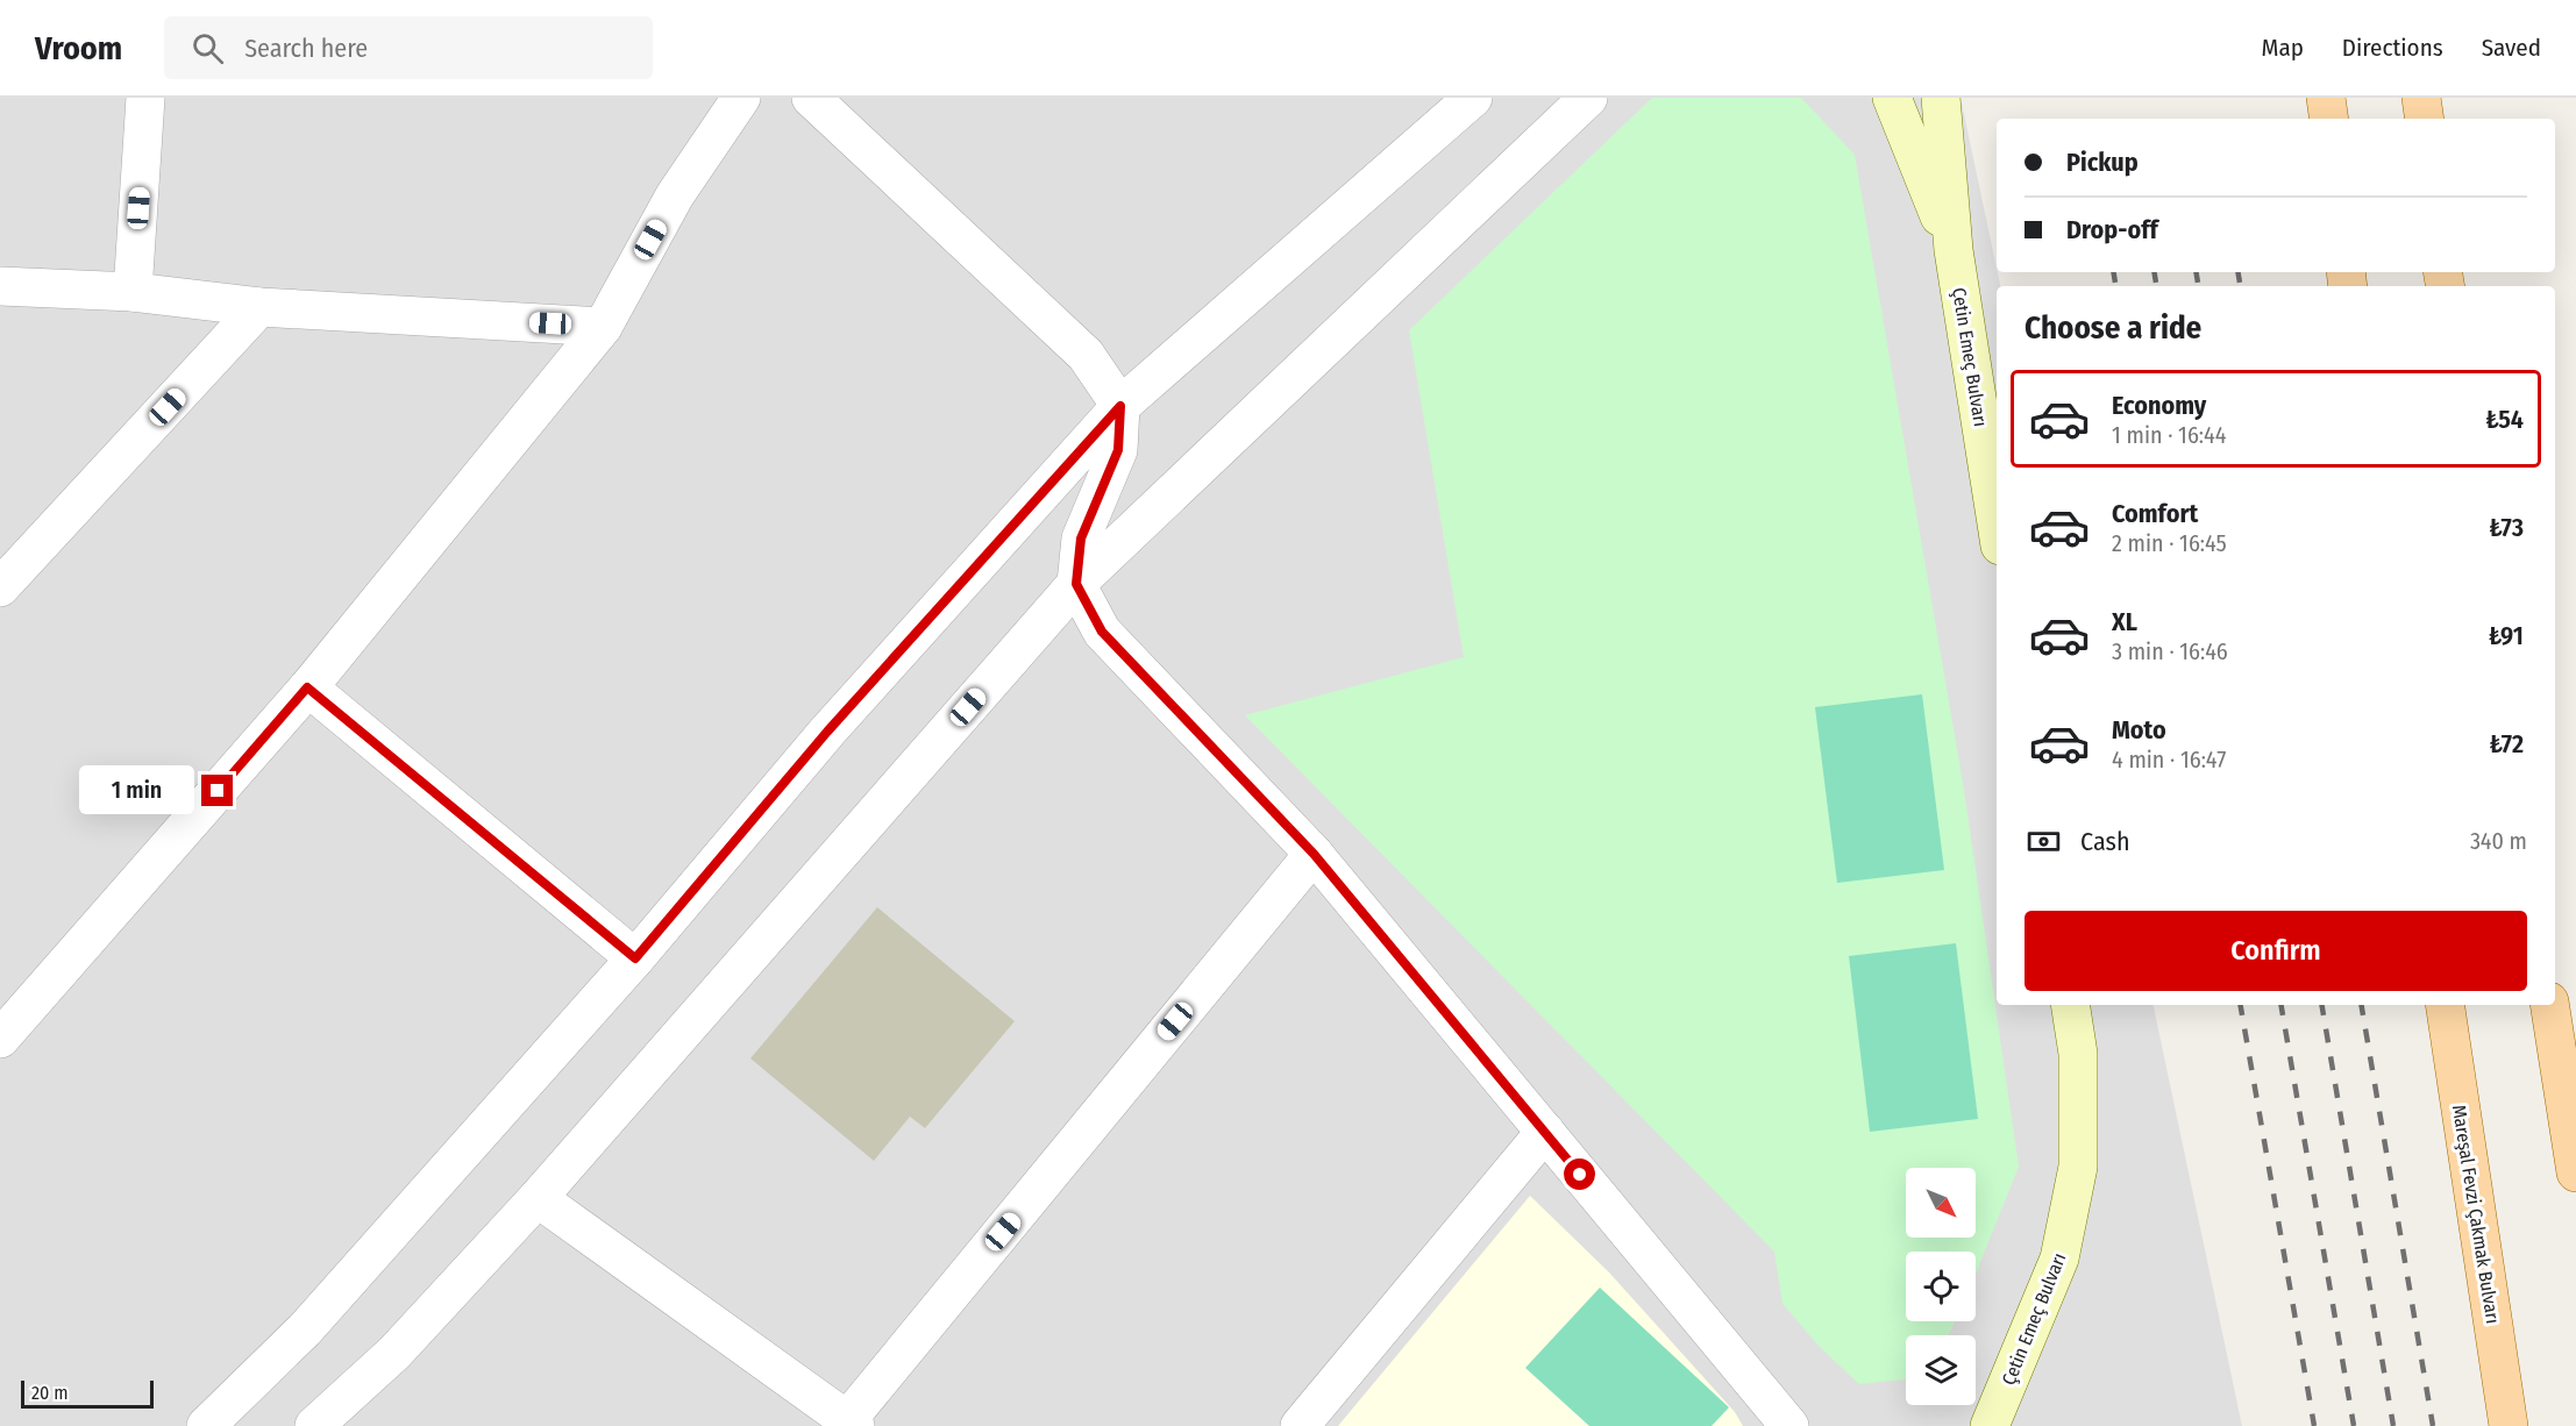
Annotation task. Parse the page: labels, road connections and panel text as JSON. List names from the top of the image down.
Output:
{
  "streets": {
    "main road": ["Çetin Emeç Bulvarı", "Mareşal Fevzi Çakmak Bulvarı"]
  },
  "scale_bar": "20 m",
  "north": "bottom right",
  "page": {
    "header": "Vroom",
    "search": "Search here",
    "nav": ["Map", "Directions", "Saved"],
    "banner": ["Pickup", "Drop-off"],
    "heading": "Choose a ride",
    "list": [
      {
        "name": "Economy",
        "note": "1 min · 16:44",
        "value": "₺54"
      },
      {
        "name": "Comfort",
        "note": "2 min · 16:45",
        "value": "₺73"
      },
      {
        "name": "XL",
        "note": "3 min · 16:46",
        "value": "₺91"
      },
      {
        "name": "Moto",
        "note": "4 min · 16:47",
        "value": "₺72"
      }
    ],
    "bubble": "1 min",
    "pay": ["Cash", "340 m"],
    "buttons": "Confirm",
    "scale": "20 m"
  }
}
